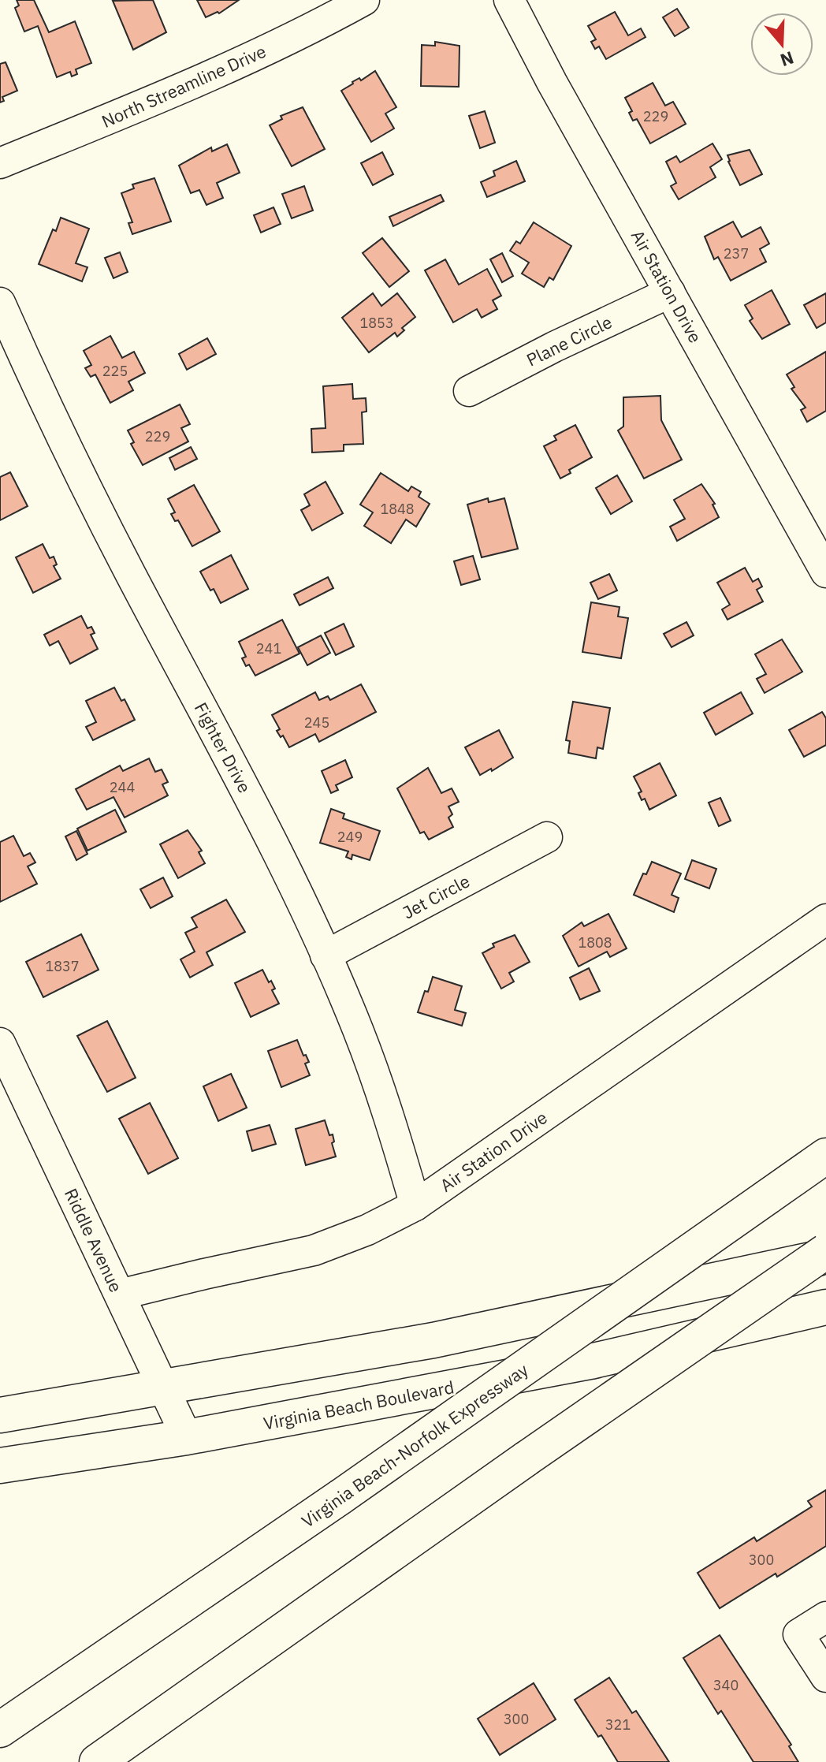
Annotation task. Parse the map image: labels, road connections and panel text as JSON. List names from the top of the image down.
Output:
{
  "streets": {
    "main road": ["Virginia Beach Boulevard", "Virginia Beach-Norfolk Expressway"],
    "street": [
      "North Streamline Drive",
      "Air Station Drive",
      "Plane Circle",
      "Fighter Drive",
      "Jet Circle",
      "Riddle Avenue"
    ]
  },
  "crossings": [
    ["Air Station Drive", "Plane Circle"],
    ["Air Station Drive", "Fighter Drive"],
    ["Air Station Drive", "Riddle Avenue"],
    ["Fighter Drive", "Jet Circle"],
    ["Riddle Avenue", "Virginia Beach Boulevard"]
  ],
  "house_numbers": [
    "229",
    "237",
    "1853",
    "225",
    "229",
    "1848",
    "241",
    "245",
    "244",
    "249",
    "1808",
    "1837",
    "300",
    "340",
    "300",
    "321"
  ],
  "north": "bottom"
}
